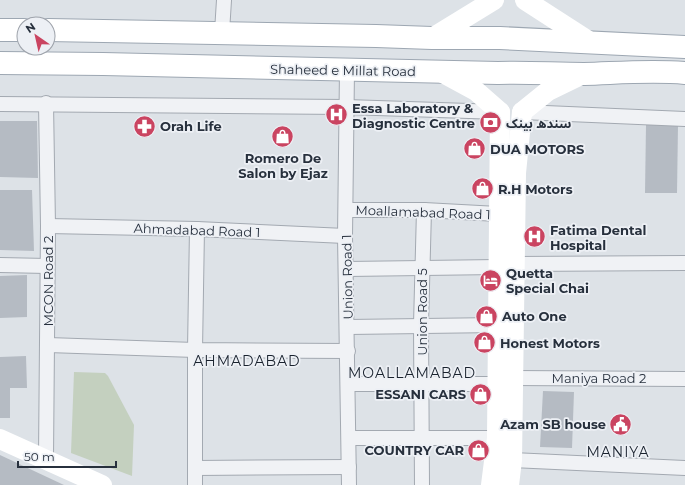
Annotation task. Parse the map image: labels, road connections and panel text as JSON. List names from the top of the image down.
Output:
{
  "streets": {
    "main road": ["Shaheed e Millat Road"],
    "street": [
      "Moallamabad Road 1",
      "Ahmadabad Road 1",
      "Union Road 1",
      "MCON Road 2",
      "Union Road 5",
      "Maniya Road 2"
    ]
  },
  "crossings": [
    ["Shaheed e Millat Road", "Union Road 1"],
    ["Moallamabad Road 1", "Union Road 1"],
    ["Moallamabad Road 1", "Union Road 5"],
    ["Ahmadabad Road 1", "Union Road 1"],
    ["Ahmadabad Road 1", "MCON Road 2"],
    ["Union Road 1", "Maniya Road 2"],
    ["Union Road 5", "Maniya Road 2"]
  ],
  "districts": ["AHMADABAD", "MOALLAMABAD", "MANIYA"],
  "places": {
    "hospital": ["Essa Laboratory & Diagnostic Centre", "Fatima Dental Hospital"],
    "bank": ["سندھ بینک"],
    "pharmacy": ["Orah Life"],
    "shop": [
      "Romero De Salon by Ejaz",
      "DUA MOTORS",
      "R.H Motors",
      "Auto One",
      "Honest Motors",
      "ESSANI CARS",
      "COUNTRY CAR"
    ],
    "hotel": ["Quetta Special Chai"],
    "public building": ["Azam SB house"]
  },
  "scale_bar": "50 m",
  "north": "top left"
}
